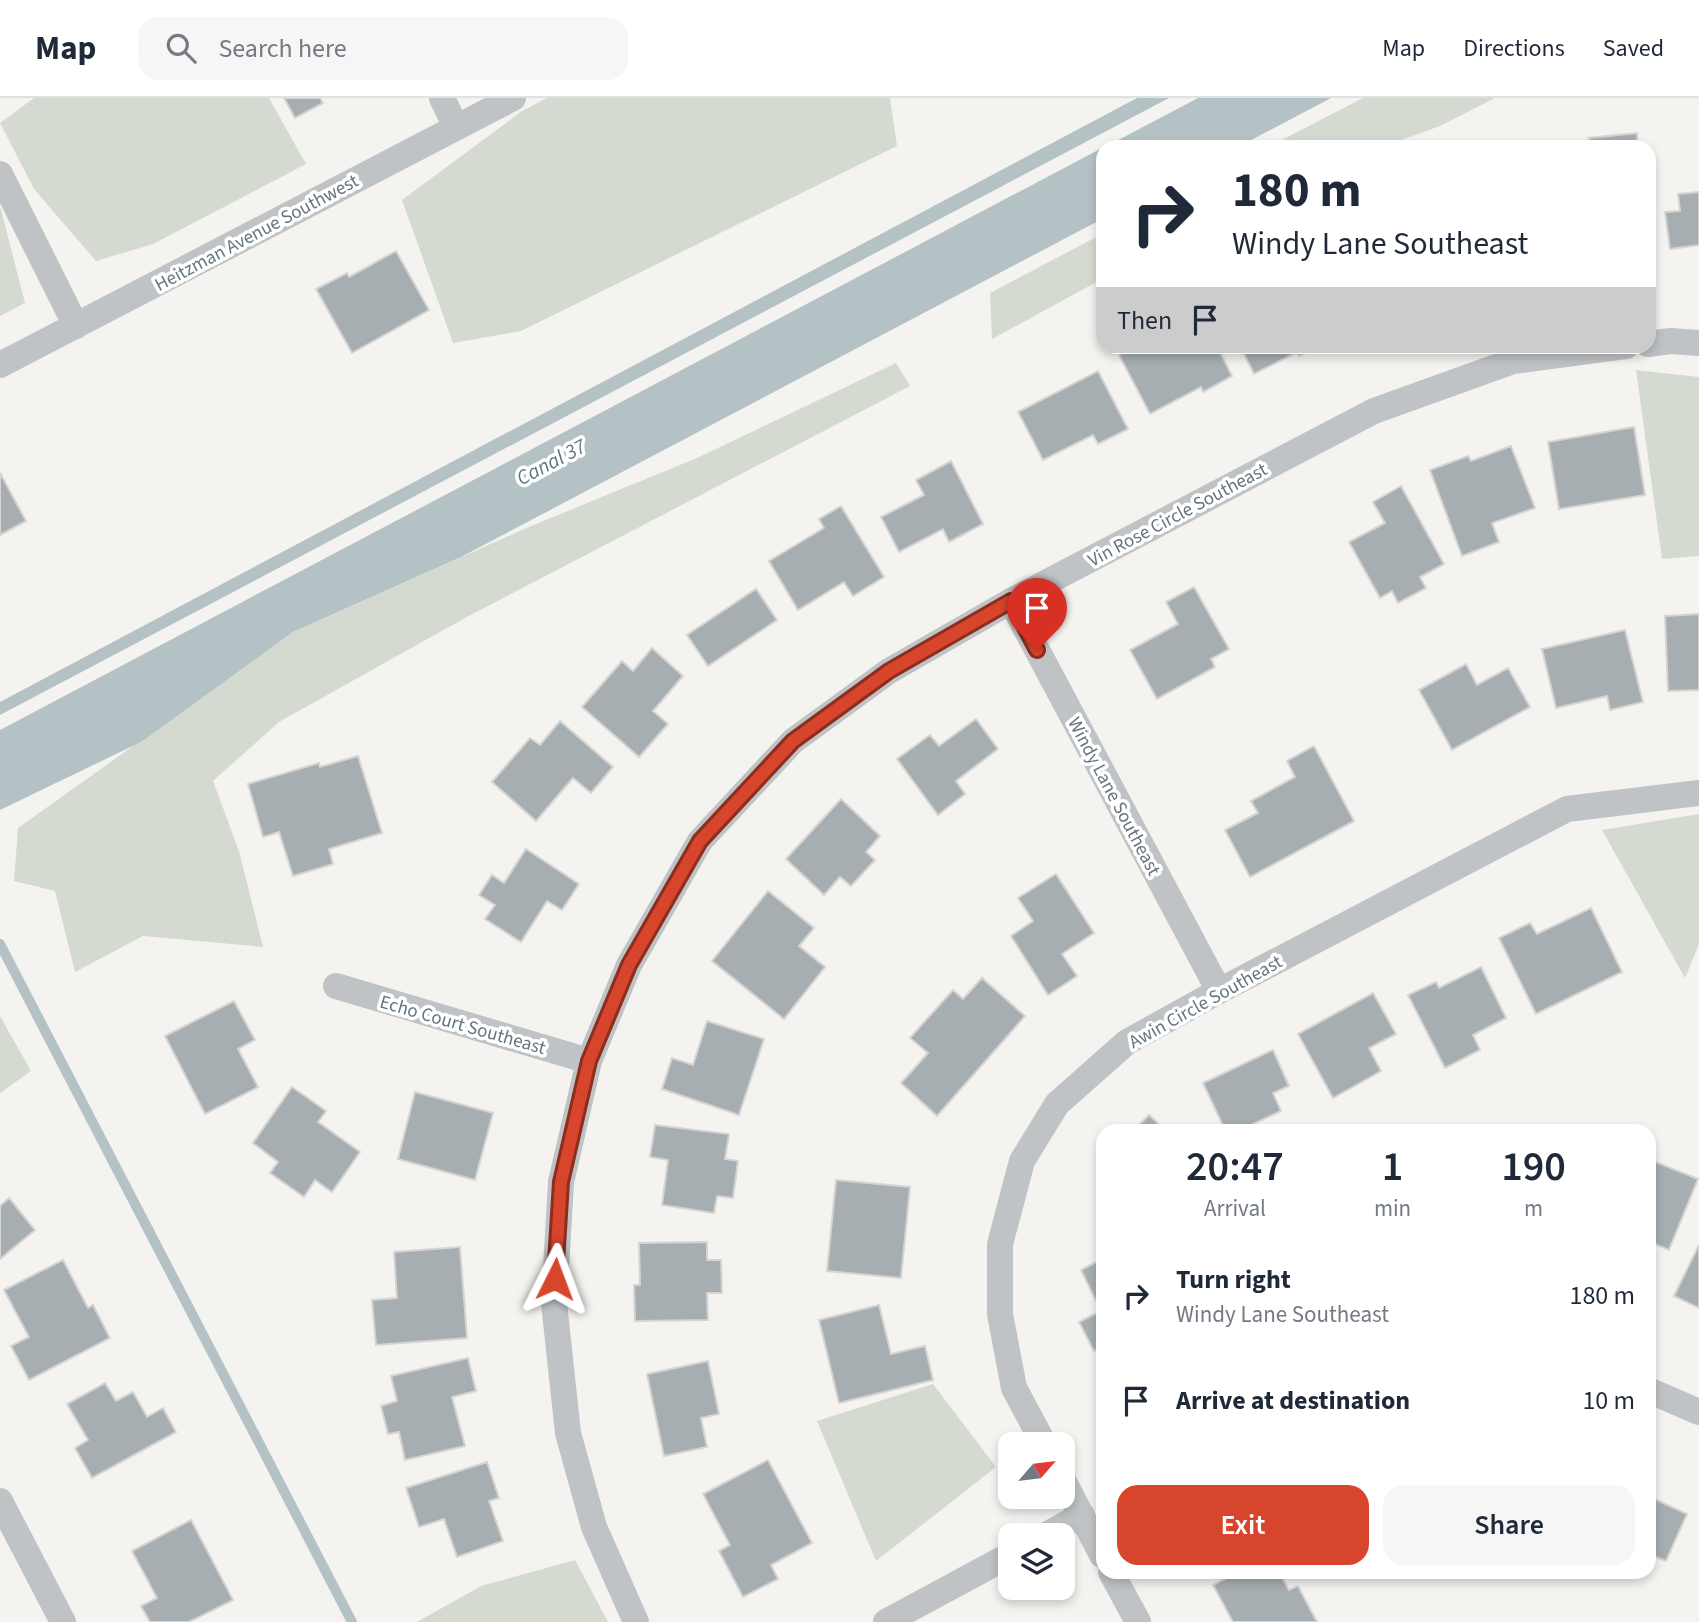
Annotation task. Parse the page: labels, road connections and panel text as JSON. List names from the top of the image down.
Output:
{
  "streets": {
    "street": [
      "Heitzman Avenue Southwest",
      "Vin Rose Circle Southeast",
      "Windy Lane Southeast",
      "Awin Circle Southeast",
      "Echo Court Southeast"
    ]
  },
  "crossings": [
    ["Vin Rose Circle Southeast", "Windy Lane Southeast"],
    ["Vin Rose Circle Southeast", "Echo Court Southeast"],
    ["Windy Lane Southeast", "Awin Circle Southeast"]
  ],
  "water": ["Canal 37"],
  "north": "top right",
  "page": {
    "header": "Map",
    "search": "Search here",
    "nav": ["Map", "Directions", "Saved"],
    "turn": ["180 m", "Windy Lane Southeast"],
    "then": "Then",
    "eta": [
      "20:47",
      "Arrival",
      "1",
      "min",
      "190",
      "m"
    ],
    "list": [
      {
        "name": "Turn right",
        "note": "Windy Lane Southeast",
        "value": "180 m"
      },
      {
        "name": "Arrive at destination",
        "value": "10 m"
      }
    ],
    "buttons": ["Exit", "Share"]
  }
}
